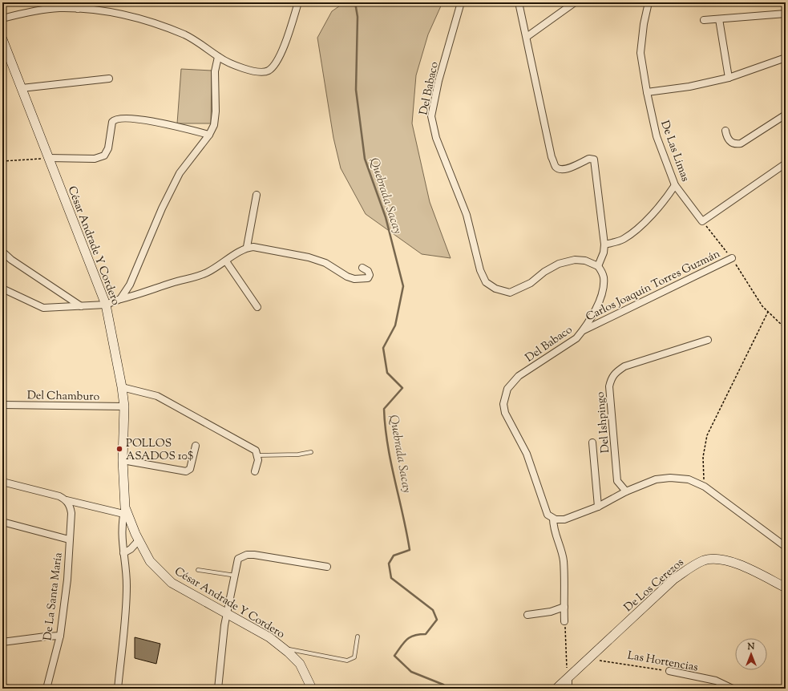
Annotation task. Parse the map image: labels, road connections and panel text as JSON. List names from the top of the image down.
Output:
{
  "streets": {
    "street": [
      "Del Babaco",
      "De Las Limas",
      "César Andrade Y Cordero",
      "Carlos Joaquín Torres Guzmán",
      "Del Chamburo",
      "Del Ishpingo",
      "De Los Cerezos",
      "De La Santa María",
      "Las Hortencias"
    ]
  },
  "crossings": [
    ["Del Babaco", "Carlos Joaquín Torres Guzmán"],
    ["César Andrade Y Cordero", "Del Chamburo"],
    ["De Los Cerezos", "Las Hortencias"]
  ],
  "water": ["Quebrada Sacay"],
  "places": ["POLLOS ASADOS 10$"],
  "north": "top"
}
